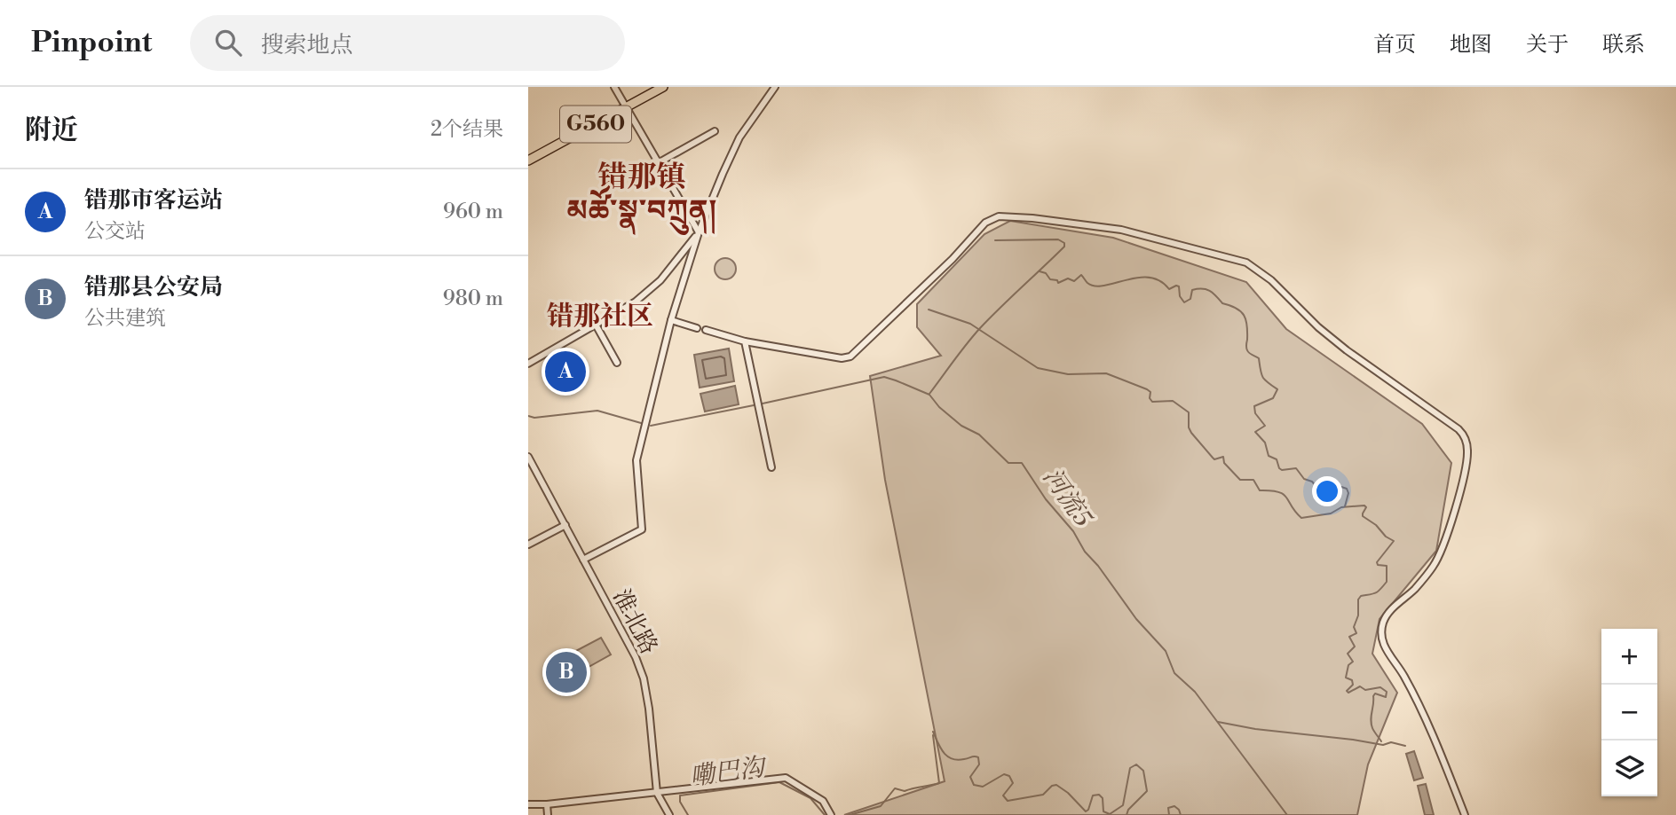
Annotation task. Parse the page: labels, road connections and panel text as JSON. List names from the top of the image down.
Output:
{
  "streets": {
    "highway": ["G560"],
    "street": ["淮北路"]
  },
  "districts": ["错那镇 མཚོ་སྣ་བཀྲུན།", "错那社区"],
  "water": ["河流5", "嘞巴沟"],
  "page": {
    "header": "Pinpoint",
    "search": "搜索地点",
    "nav": [
      "首页",
      "地图",
      "关于",
      "联系"
    ],
    "heading": ["附近", "2个结果"],
    "list": [
      {
        "mark": "A",
        "name": "错那市客运站",
        "note": "公交站",
        "value": "960 m"
      },
      {
        "mark": "B",
        "name": "错那县公安局",
        "note": "公共建筑",
        "value": "980 m"
      }
    ],
    "pins": ["A", "B"],
    "map_buttons": ["+", "−"]
  }
}
